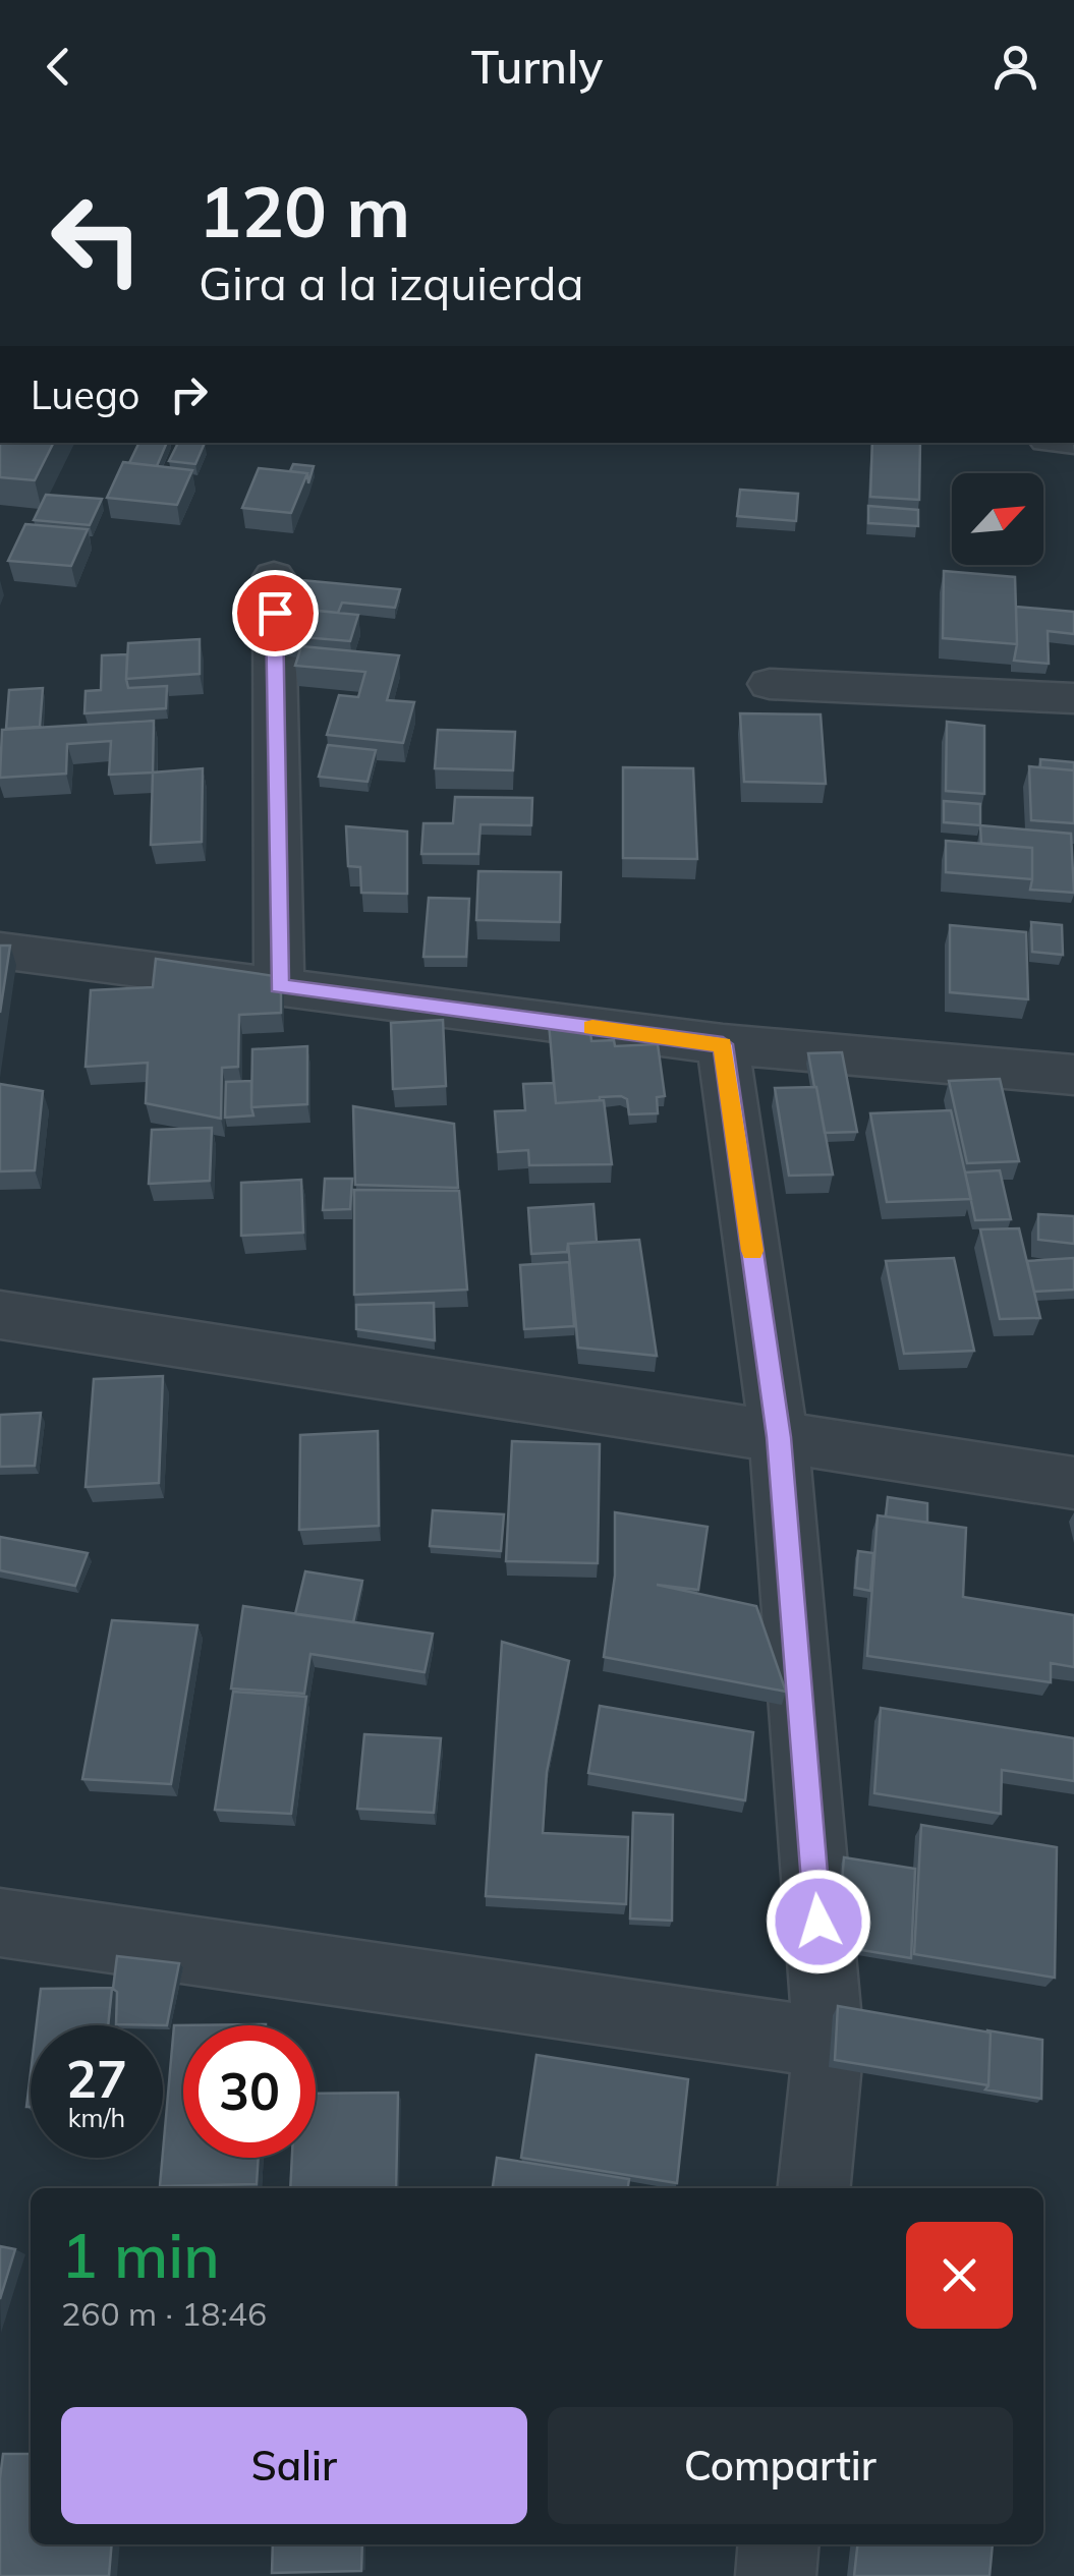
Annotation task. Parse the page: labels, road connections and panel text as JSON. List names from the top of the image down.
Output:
{
  "north": "top right",
  "page": {
    "header": "Turnly",
    "turn": ["120 m", "Gira a la izquierda"],
    "then": "Luego",
    "speed": "27 km/h",
    "limit": "30",
    "heading": ["1 min", "260 m · 18:46"],
    "buttons": ["Salir", "Compartir"]
  }
}
